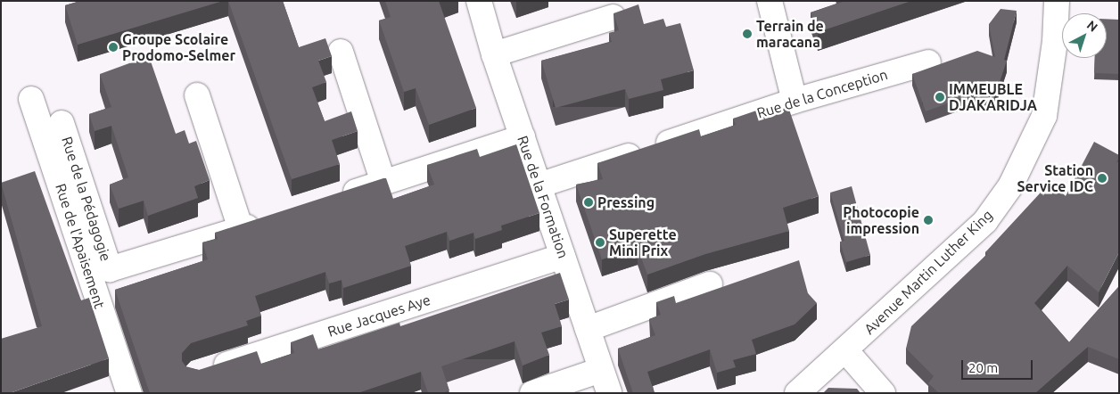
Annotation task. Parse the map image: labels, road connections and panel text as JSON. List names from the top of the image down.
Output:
{
  "streets": {
    "street": [
      "Rue de la Conception",
      "Rue de la Formation",
      "Rue de la Pédagogie",
      "Rue de l'Apaisement",
      "Avenue Martin Luther King",
      "Rue Jacques Aye"
    ]
  },
  "crossings": [
    ["Rue de la Conception", "Rue de la Formation"],
    ["Rue de la Formation", "Rue Jacques Aye"]
  ],
  "places": [
    "Terrain de maracana",
    "Groupe Scolaire Prodomo-Selmer",
    "IMMEUBLE DJAKARIDJA",
    "Station Service IDC",
    "Pressing",
    "Photocopie impression",
    "Superette Mini Prix"
  ],
  "scale_bar": "20 m",
  "north": "top right"
}
